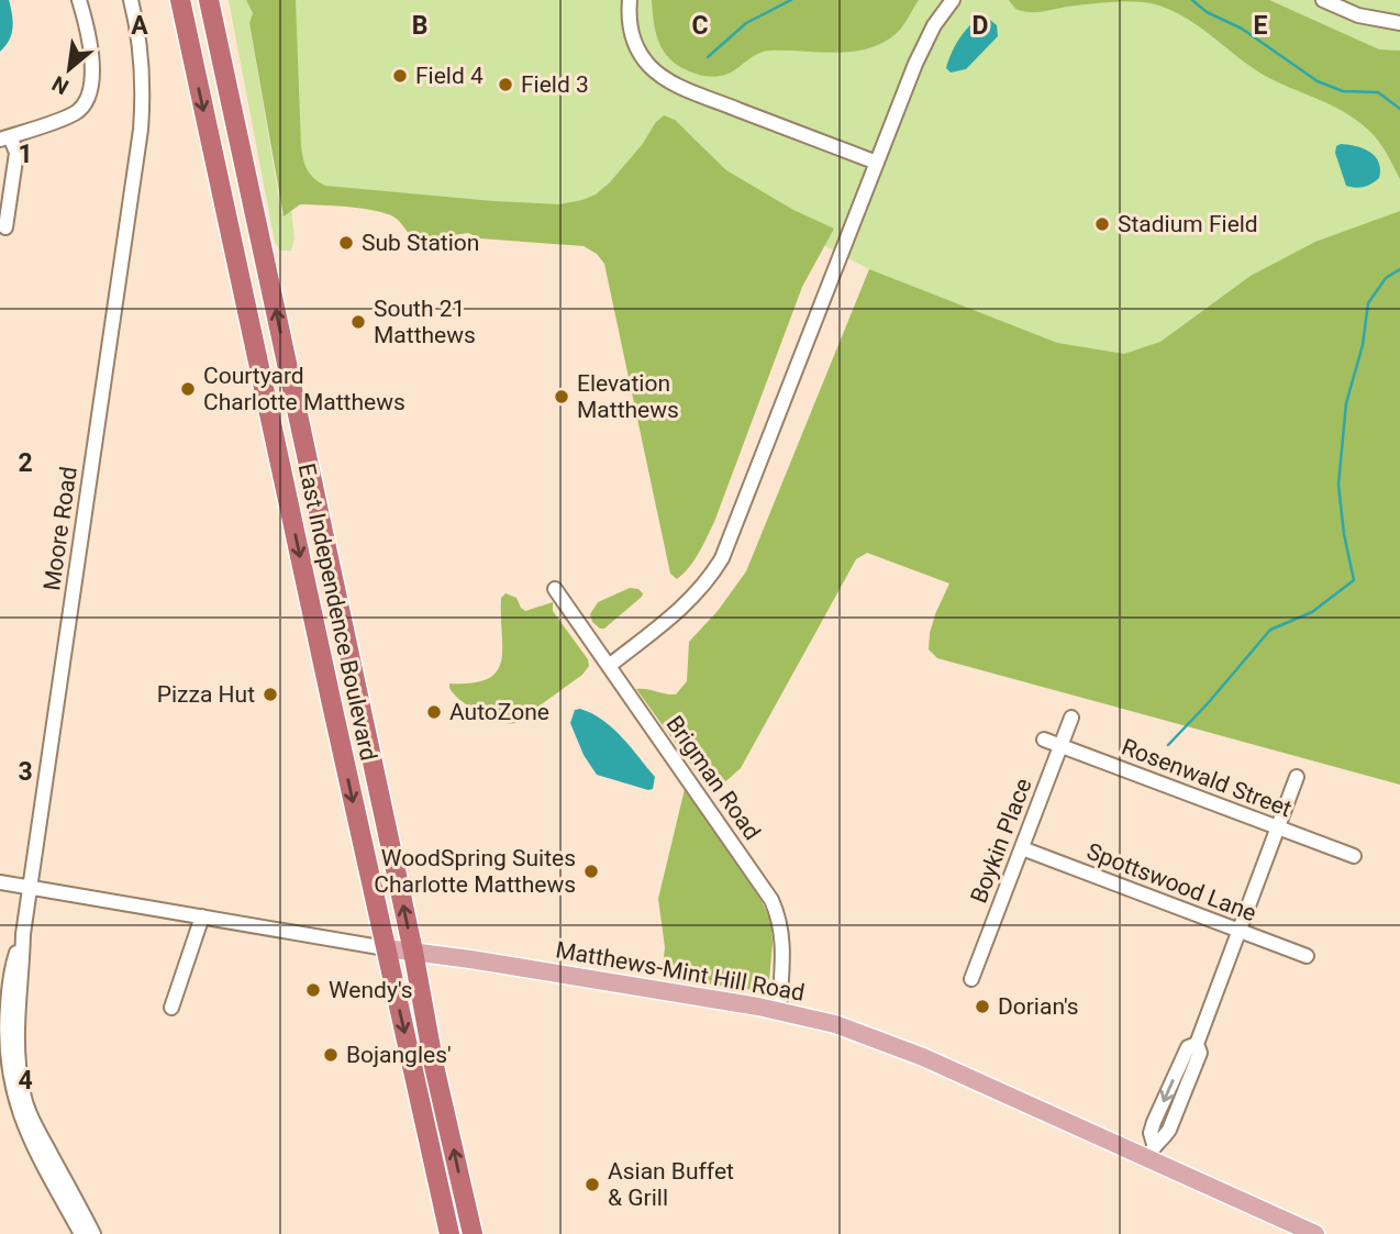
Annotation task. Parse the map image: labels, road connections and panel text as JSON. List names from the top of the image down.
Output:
{
  "streets": {
    "highway": ["East Independence Boulevard"],
    "main road": ["Matthews-Mint Hill Road"],
    "street": [
      "Moore Road",
      "Brigman Road",
      "Rosenwald Street",
      "Boykin Place",
      "Spottswood Lane"
    ]
  },
  "crossings": [
    ["Moore Road", "Matthews-Mint Hill Road"],
    ["East Independence Boulevard", "Matthews-Mint Hill Road"],
    ["Brigman Road", "Matthews-Mint Hill Road"],
    ["Rosenwald Street", "Boykin Place"],
    ["Boykin Place", "Spottswood Lane"]
  ],
  "places": [
    "Field 4",
    "Field 3",
    "Stadium Field",
    "Sub Station",
    "South 21 Matthews",
    "Courtyard Charlotte Matthews",
    "Elevation Matthews",
    "Pizza Hut",
    "AutoZone",
    "WoodSpring Suites Charlotte Matthews",
    "Wendy's",
    "Dorian's",
    "Bojangles'",
    "Asian Buffet & Grill"
  ],
  "north": "bottom left",
  "grid": {
    "columns": [
      "A",
      "B",
      "C",
      "D",
      "E"
    ],
    "rows": [
      "1",
      "2",
      "3",
      "4"
    ]
  }
}
